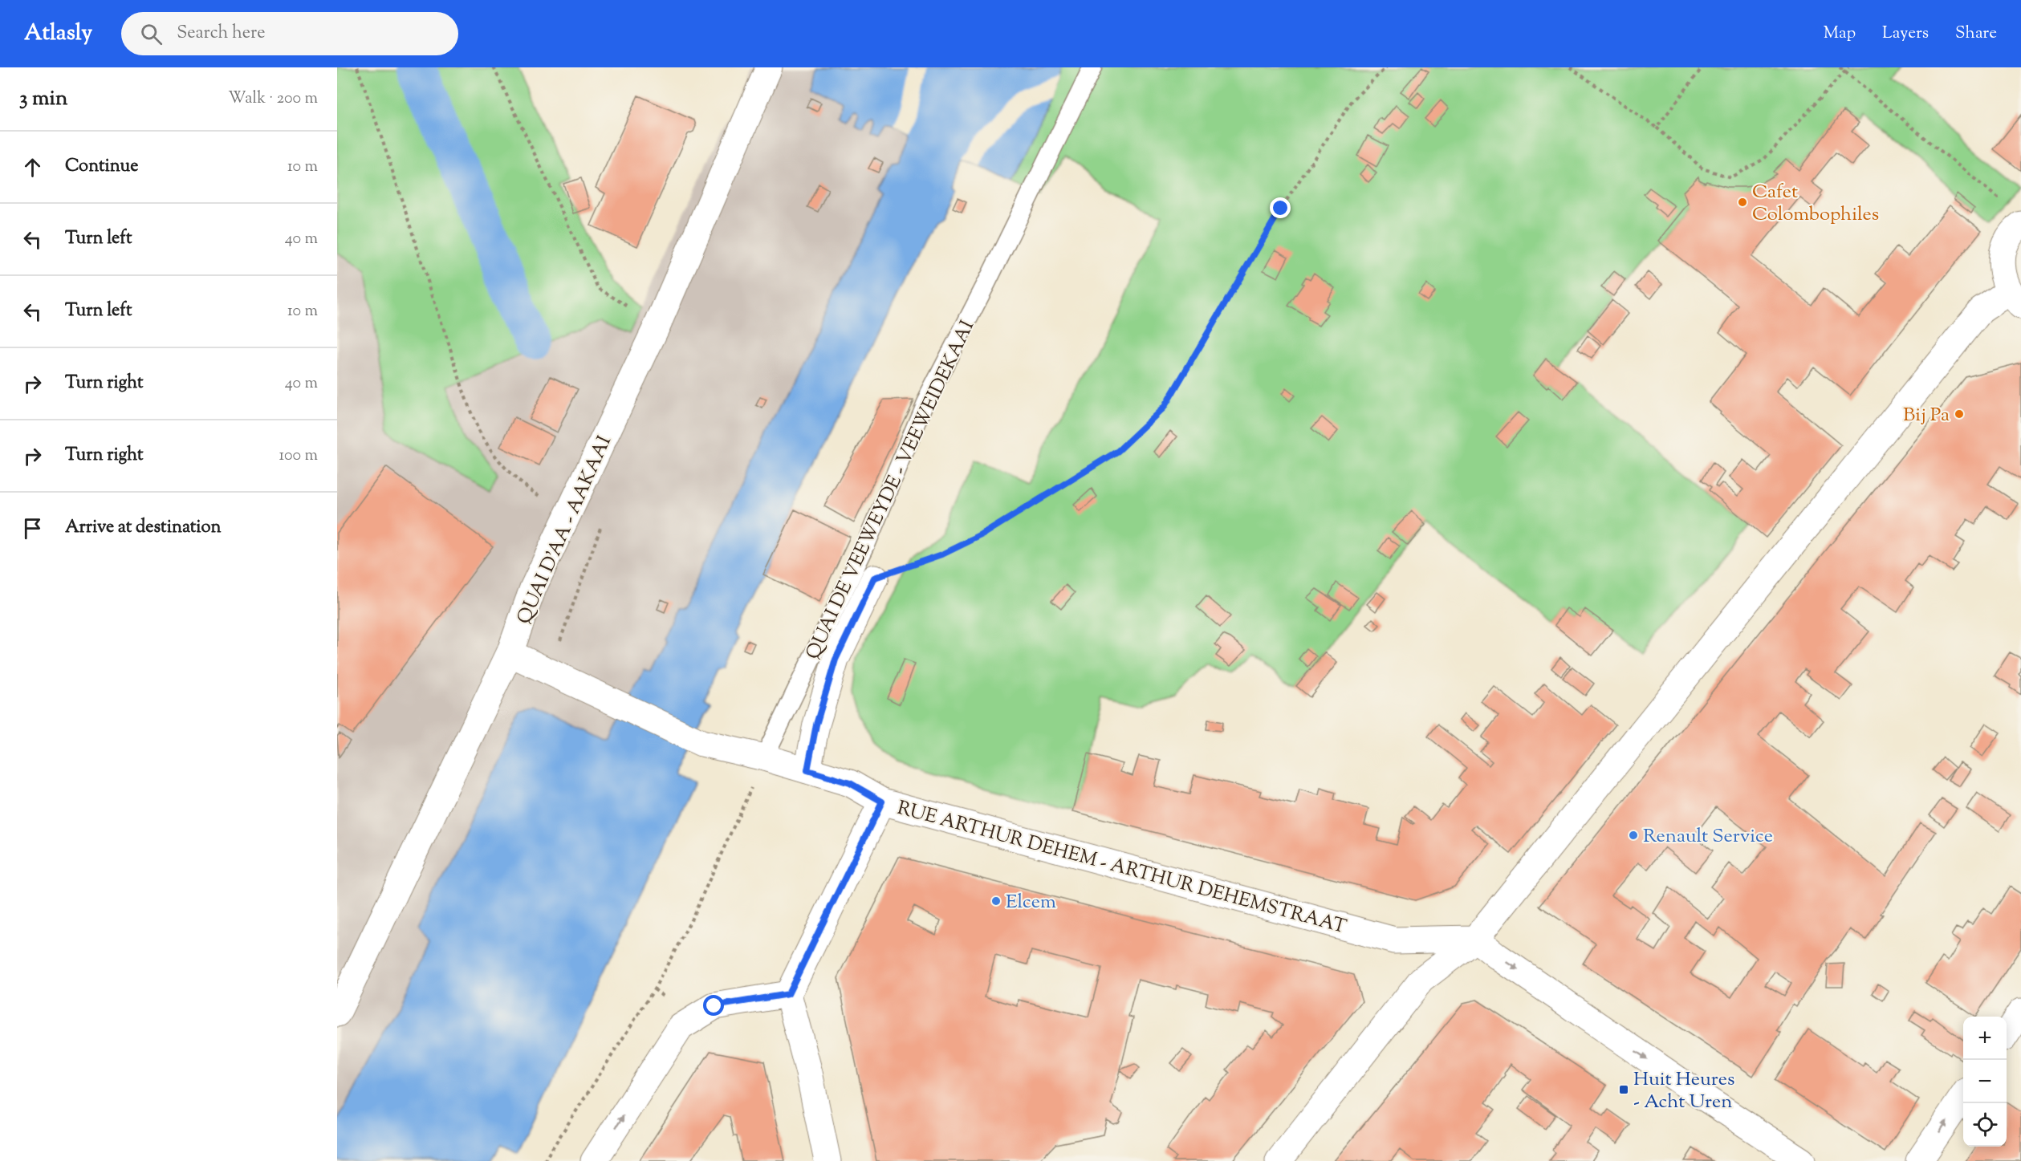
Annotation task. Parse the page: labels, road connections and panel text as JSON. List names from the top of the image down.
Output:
{
  "streets": {
    "street": ["QUAI DE VEEWEYDE - VEEWEIDEKAAI", "QUAI D'AA - AAKAAI", "RUE ARTHUR DEHEM - ARTHUR DEHEMSTRAAT"]
  },
  "crossings": [
    ["QUAI DE VEEWEYDE - VEEWEIDEKAAI", "RUE ARTHUR DEHEM - ARTHUR DEHEMSTRAAT"],
    ["QUAI D'AA - AAKAAI", "RUE ARTHUR DEHEM - ARTHUR DEHEMSTRAAT"]
  ],
  "places": {
    "other": [
      "Cafet Colombophiles",
      "Bij Pa",
      "Renault Service",
      "Elcem"
    ],
    "transit": ["Huit Heures - Acht Uren"]
  },
  "page": {
    "header": "Atlasly",
    "search": "Search here",
    "nav": ["Map", "Layers", "Share"],
    "heading": ["3 min", "Walk · 200 m"],
    "list": [
      ["Continue", "10 m"],
      ["Turn left", "40 m"],
      ["Turn left", "10 m"],
      ["Turn right", "40 m"],
      ["Turn right", "100 m"],
      "Arrive at destination"
    ],
    "map_buttons": ["+", "−"]
  }
}
